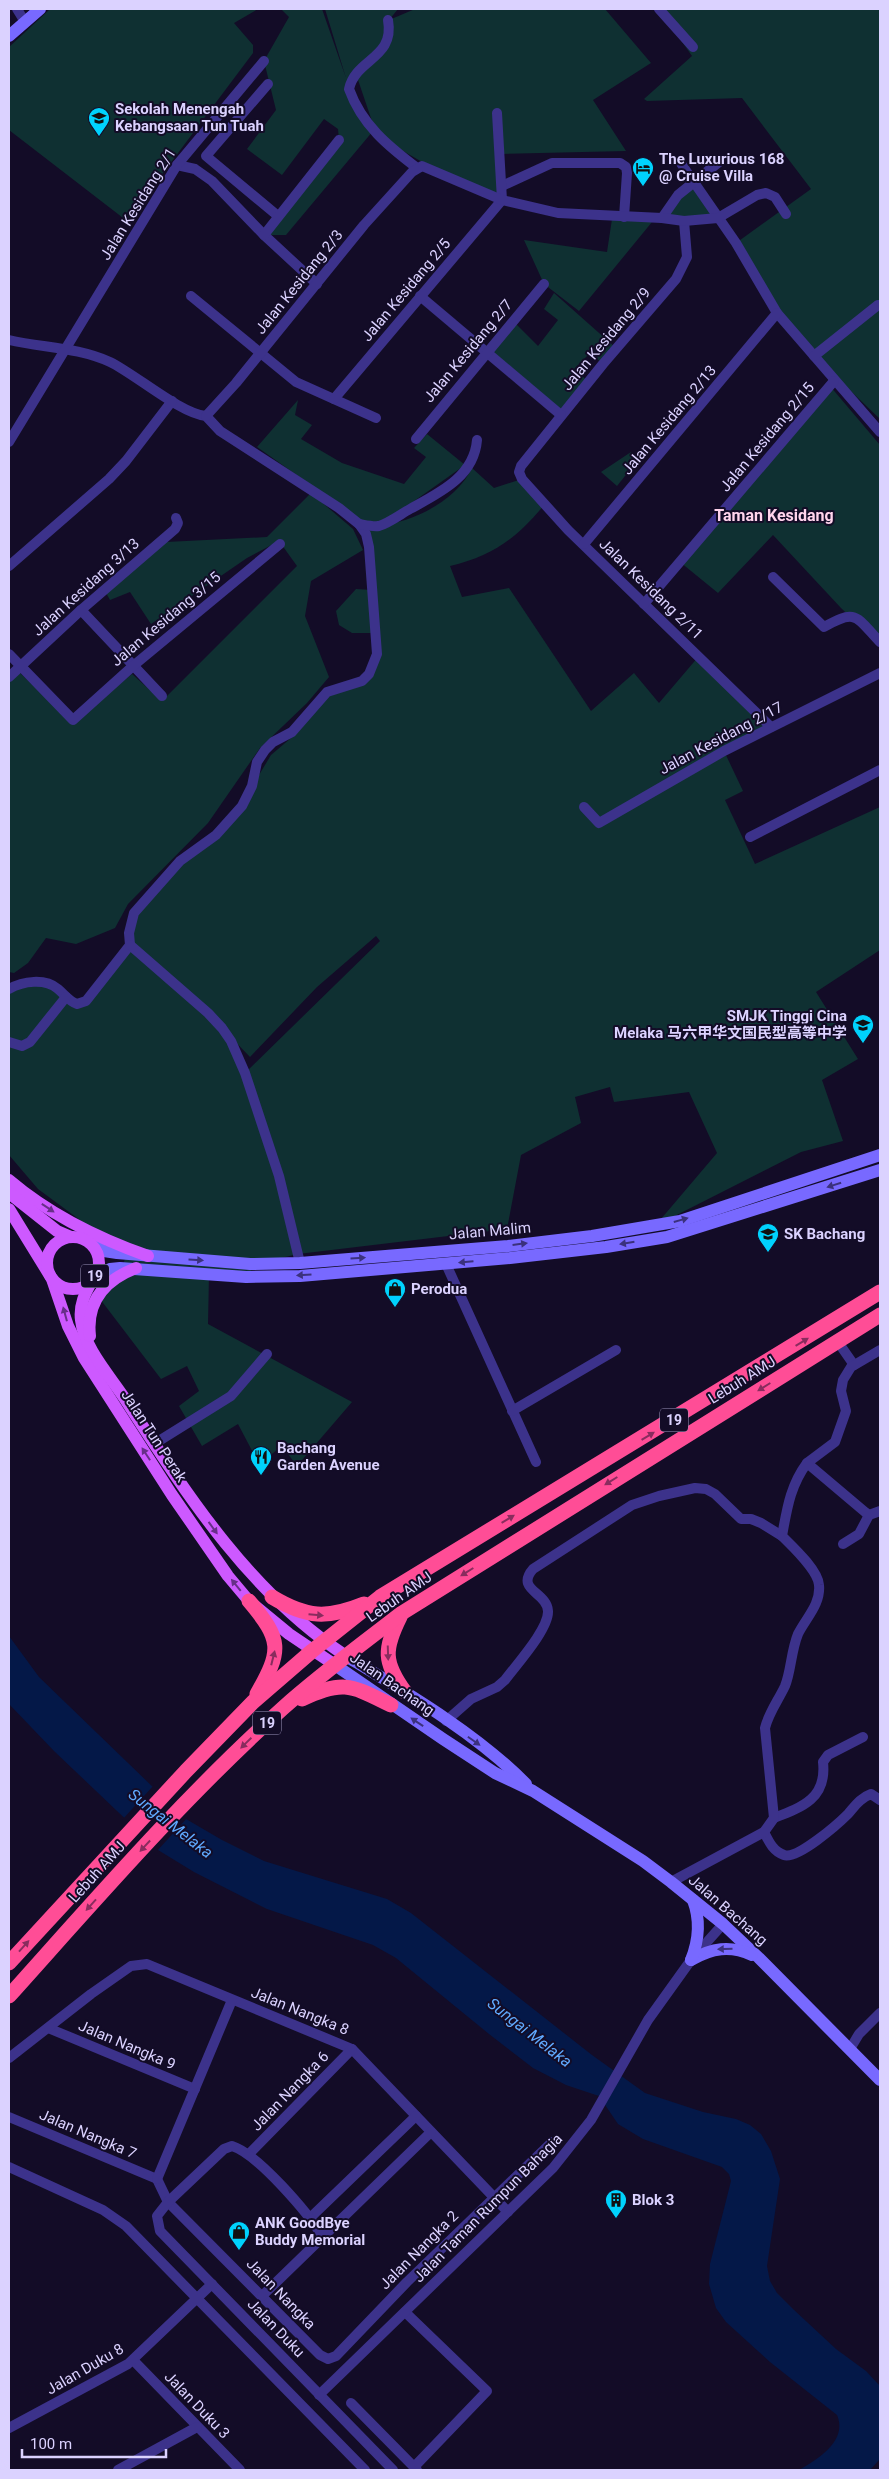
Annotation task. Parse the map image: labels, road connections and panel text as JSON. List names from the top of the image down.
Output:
{
  "streets": {
    "highway": ["19", "Lebuh AMJ"],
    "main road": ["Jalan Malim", "Jalan Tun Perak", "Jalan Bachang"],
    "street": [
      "Jalan Kesidang 2/1",
      "Jalan Kesidang 2/3",
      "Jalan Kesidang 2/5",
      "Jalan Kesidang 2/9",
      "Jalan Kesidang 2/7",
      "Jalan Kesidang 2/13",
      "Jalan Kesidang 2/15",
      "Jalan Kesidang 3/13",
      "Jalan Kesidang 2/11",
      "Jalan Kesidang 3/15",
      "Jalan Kesidang 2/17",
      "Jalan Nangka 8",
      "Jalan Nangka 9",
      "Jalan Nangka 6",
      "Jalan Nangka 7",
      "Jalan Taman Rumpun Bahagia",
      "Jalan Nangka 2",
      "Jalan Nangka",
      "Jalan Duku",
      "Jalan Duku 8",
      "Jalan Duku 3"
    ]
  },
  "crossings": [
    ["Jalan Kesidang 2/9", "Jalan Kesidang 2/11"],
    ["Jalan Kesidang 2/13", "Jalan Kesidang 2/11"],
    ["Jalan Kesidang 2/15", "Jalan Kesidang 2/11"],
    ["Jalan Kesidang 3/13", "Jalan Kesidang 3/15"],
    ["Jalan Kesidang 2/11", "Jalan Kesidang 2/17"],
    ["Jalan Malim", "19"],
    ["Jalan Malim", "Jalan Tun Perak"],
    ["19", "Jalan Tun Perak"],
    ["Lebuh AMJ", "Jalan Tun Perak"],
    ["Lebuh AMJ", "Jalan Bachang"],
    ["Jalan Tun Perak", "Jalan Bachang"],
    ["Jalan Bachang", "Jalan Taman Rumpun Bahagia"],
    ["Jalan Nangka 8", "Jalan Nangka 9"],
    ["Jalan Nangka 8", "Jalan Nangka 6"],
    ["Jalan Nangka 8", "Jalan Taman Rumpun Bahagia"],
    ["Jalan Nangka 8", "Jalan Nangka 2"],
    ["Jalan Nangka 7", "Jalan Nangka"],
    ["Jalan Taman Rumpun Bahagia", "Jalan Duku"],
    ["Jalan Nangka 2", "Jalan Nangka"],
    ["Jalan Nangka", "Jalan Duku"],
    ["Jalan Duku", "Jalan Duku 8"],
    ["Jalan Duku 8", "Jalan Duku 3"]
  ],
  "districts": ["Taman Kesidang"],
  "water": ["Sungai Melaka"],
  "places": {
    "school or university": ["Sekolah Menengah Kebangsaan Tun Tuah", "SMJK Tinggi Cina Melaka 马六甲华文国民型高等中学", "SK Bachang"],
    "hotel": ["The Luxurious 168 @ Cruise Villa"],
    "shop": ["Perodua", "ANK GoodBye Buddy Memorial"],
    "restaurant": ["Bachang Garden Avenue"],
    "building": ["Blok 3"]
  },
  "scale_bar": "100 m"
}
